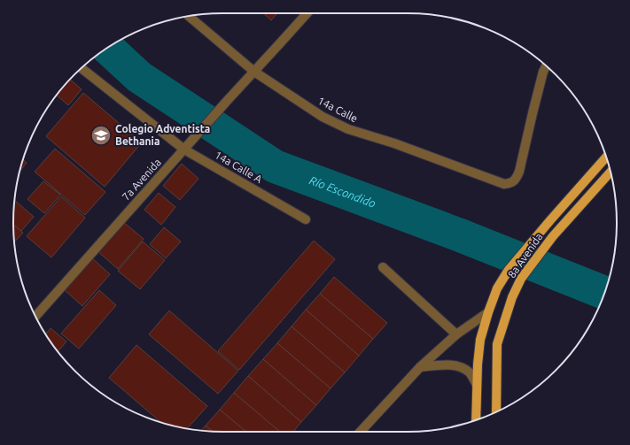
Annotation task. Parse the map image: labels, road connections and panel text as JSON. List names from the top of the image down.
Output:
{
  "streets": {
    "main road": ["8a Avenida"],
    "street": ["14a Calle", "14a Calle A", "7a Avenida"]
  },
  "crossings": [
    ["14a Calle", "7a Avenida"],
    ["14a Calle A", "7a Avenida"]
  ],
  "water": ["Río Escondido"],
  "places": {
    "school or university": ["Colegio Adventista Bethania"]
  }
}
